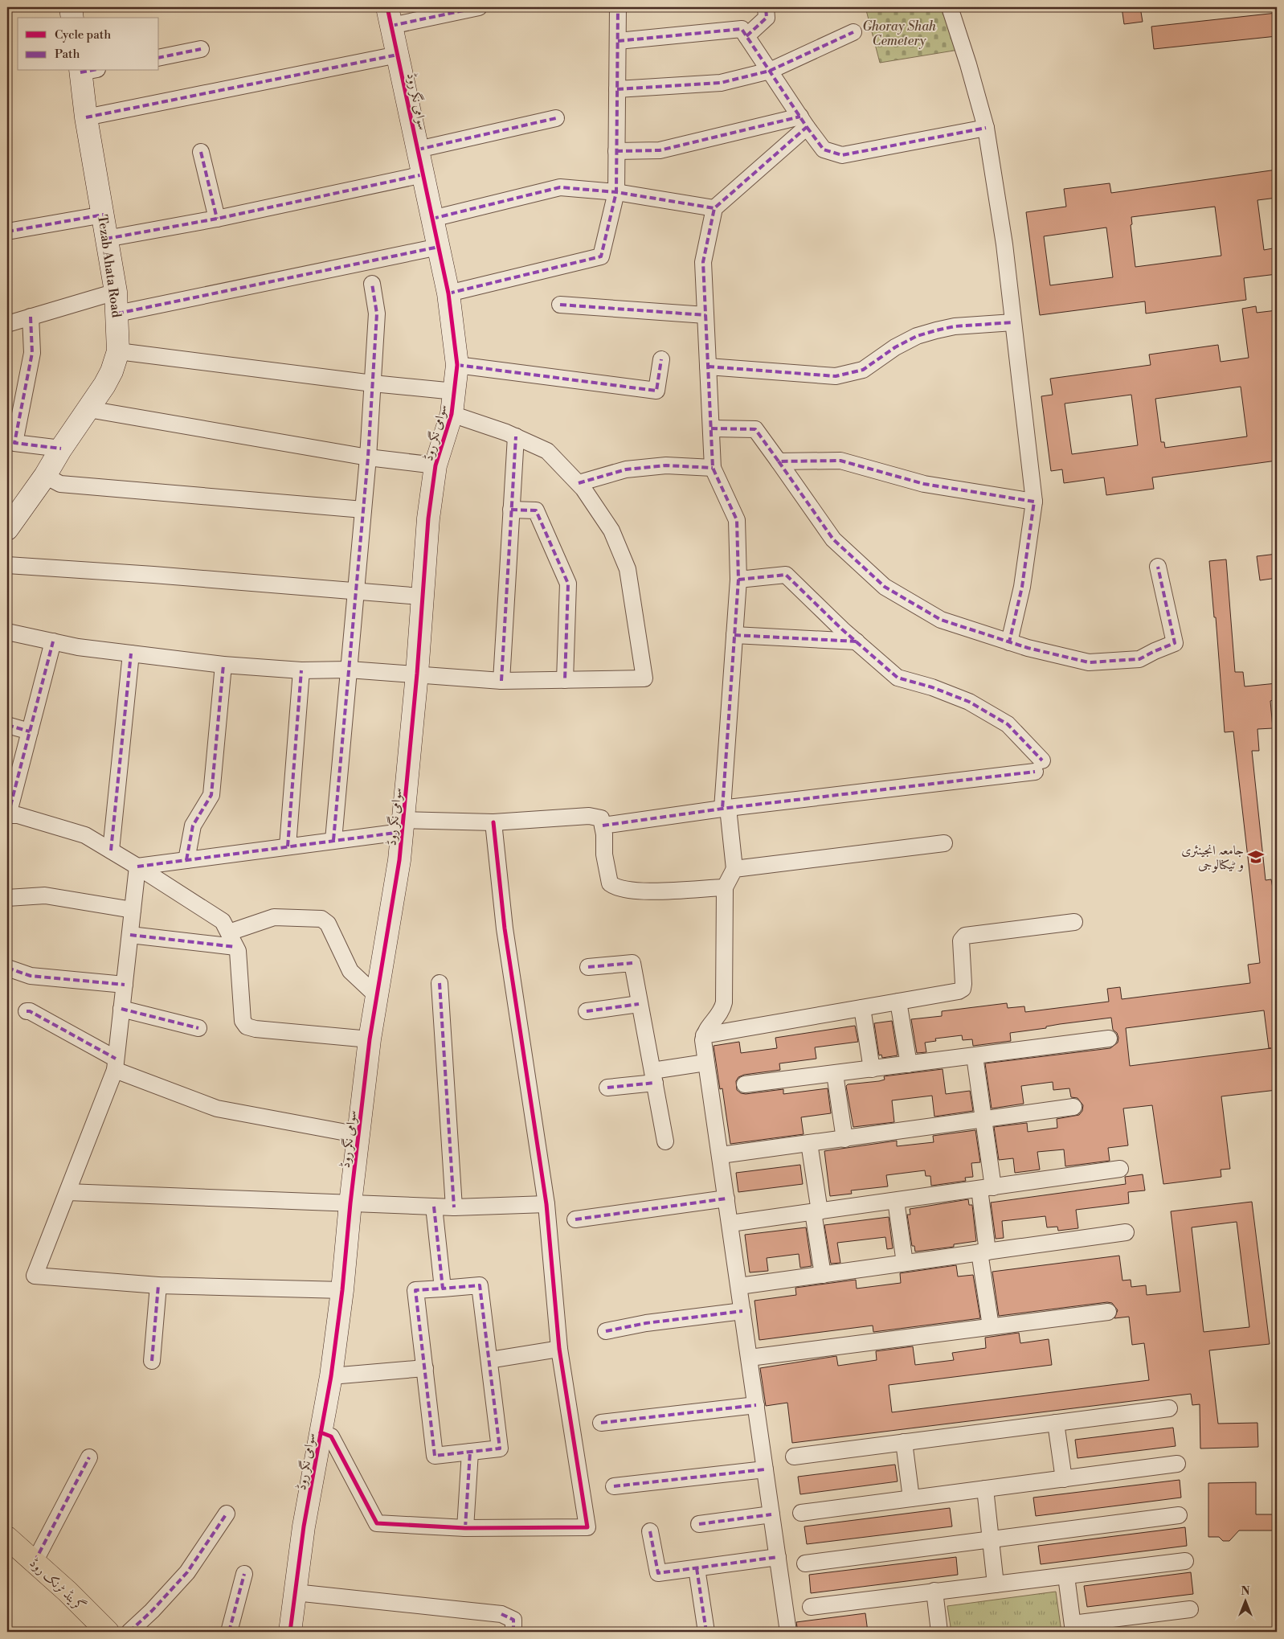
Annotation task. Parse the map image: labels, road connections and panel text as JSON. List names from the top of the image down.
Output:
{
  "streets": {
    "main road": ["گرینڈ ٹرنک روڈ"],
    "street": ["سوامی نگر روڈ", "Tezab Ahata Road"]
  },
  "parks": ["Ghoray Shah Cemetery"],
  "places": {
    "school or university": ["جامعہ انجینئری و ٹیکنالوجی"]
  },
  "legend": ["Cycle path", "Path"],
  "north": "top"
}
